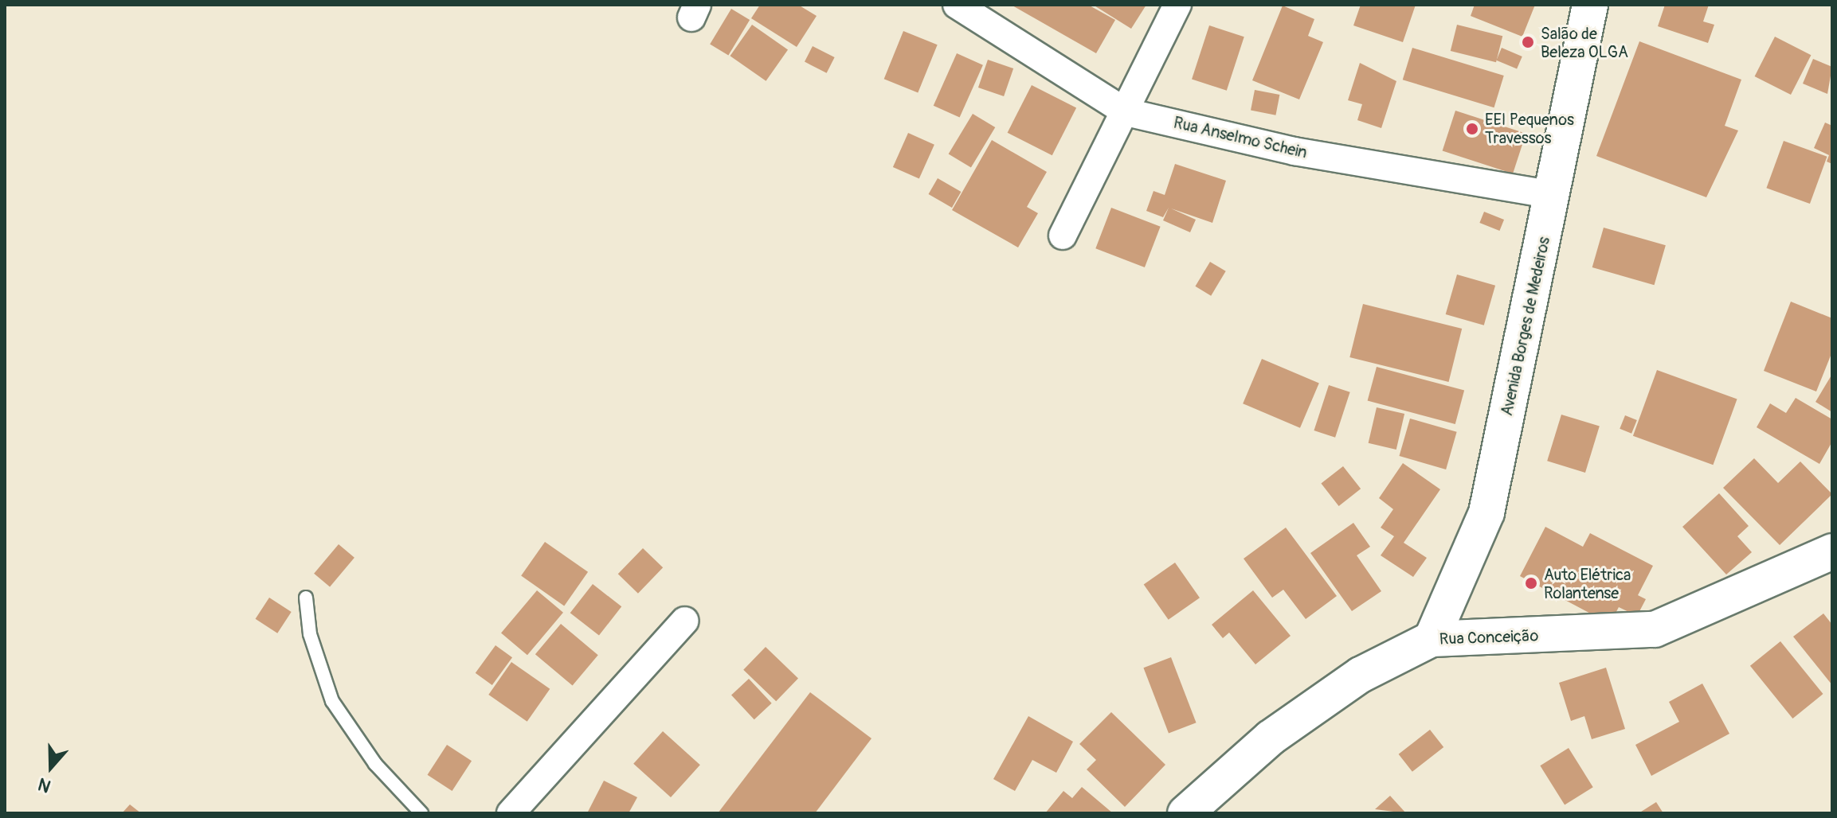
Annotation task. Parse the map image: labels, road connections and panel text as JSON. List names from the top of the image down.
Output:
{
  "streets": {
    "main road": ["Avenida Borges de Medeiros", "Rua Conceição"],
    "street": ["Rua Anselmo Schein"]
  },
  "crossings": [
    ["Rua Anselmo Schein", "Avenida Borges de Medeiros"],
    ["Avenida Borges de Medeiros", "Rua Conceição"]
  ],
  "places": ["Salão de Beleza OLGA", "EEI Pequenos Travessos", "Auto Elétrica Rolantense"],
  "north": "bottom"
}
